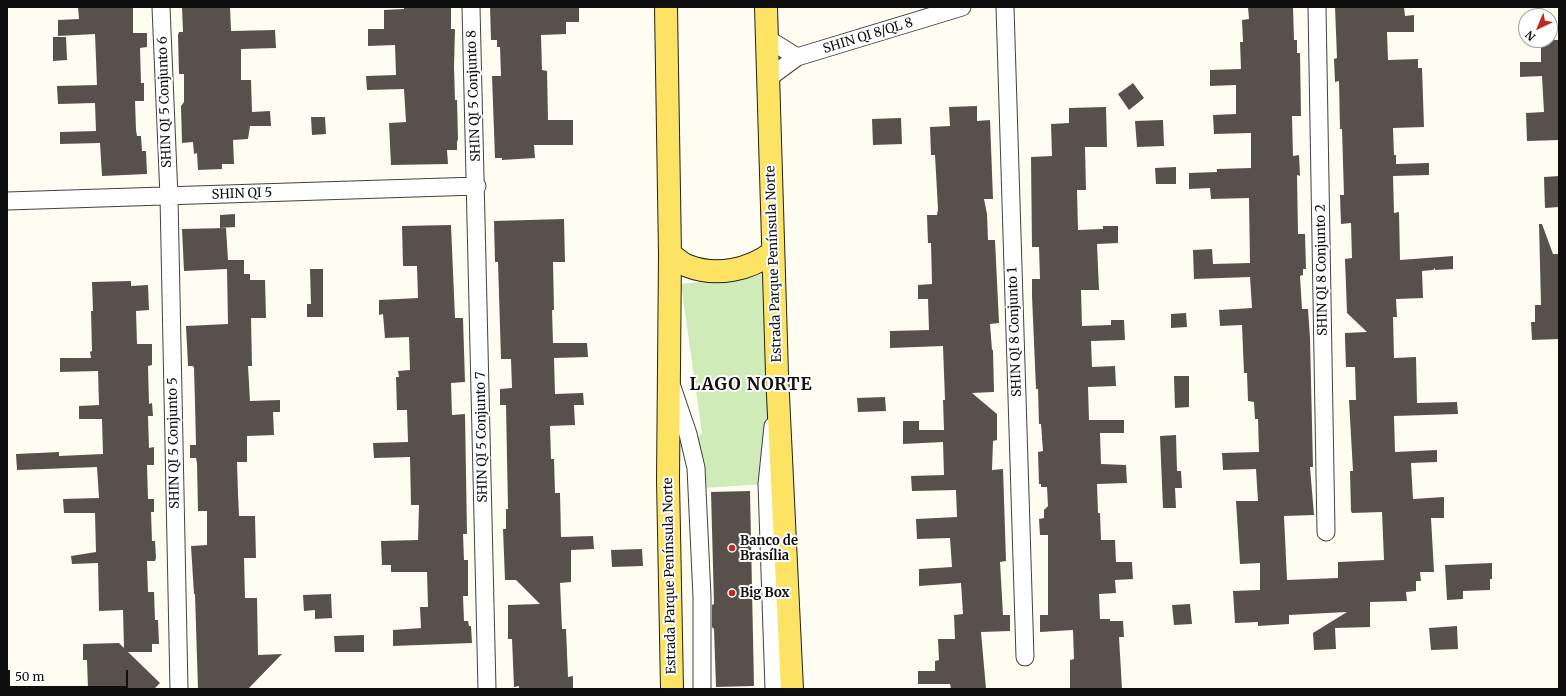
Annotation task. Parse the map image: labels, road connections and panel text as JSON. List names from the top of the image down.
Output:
{
  "streets": {
    "main road": ["Estrada Parque Península Norte"],
    "street": [
      "SHIN QI 8/QL 8",
      "SHIN QI 5 Conjunto 8",
      "SHIN QI 5 Conjunto 6",
      "SHIN QI 5",
      "SHIN QI 8 Conjunto 2",
      "SHIN QI 8 Conjunto 1",
      "SHIN QI 5 Conjunto 7",
      "SHIN QI 5 Conjunto 5"
    ]
  },
  "crossings": [
    ["SHIN QI 8/QL 8", "Estrada Parque Península Norte"],
    ["SHIN QI 5 Conjunto 8", "SHIN QI 5"],
    ["SHIN QI 5 Conjunto 8", "SHIN QI 5 Conjunto 7"],
    ["SHIN QI 5 Conjunto 6", "SHIN QI 5"],
    ["SHIN QI 5 Conjunto 6", "SHIN QI 5 Conjunto 5"],
    ["SHIN QI 5", "SHIN QI 5 Conjunto 7"],
    ["SHIN QI 5", "SHIN QI 5 Conjunto 5"]
  ],
  "districts": ["LAGO NORTE"],
  "places": ["Banco de Brasília", "Big Box"],
  "scale_bar": "50 m",
  "north": "bottom left"
}
